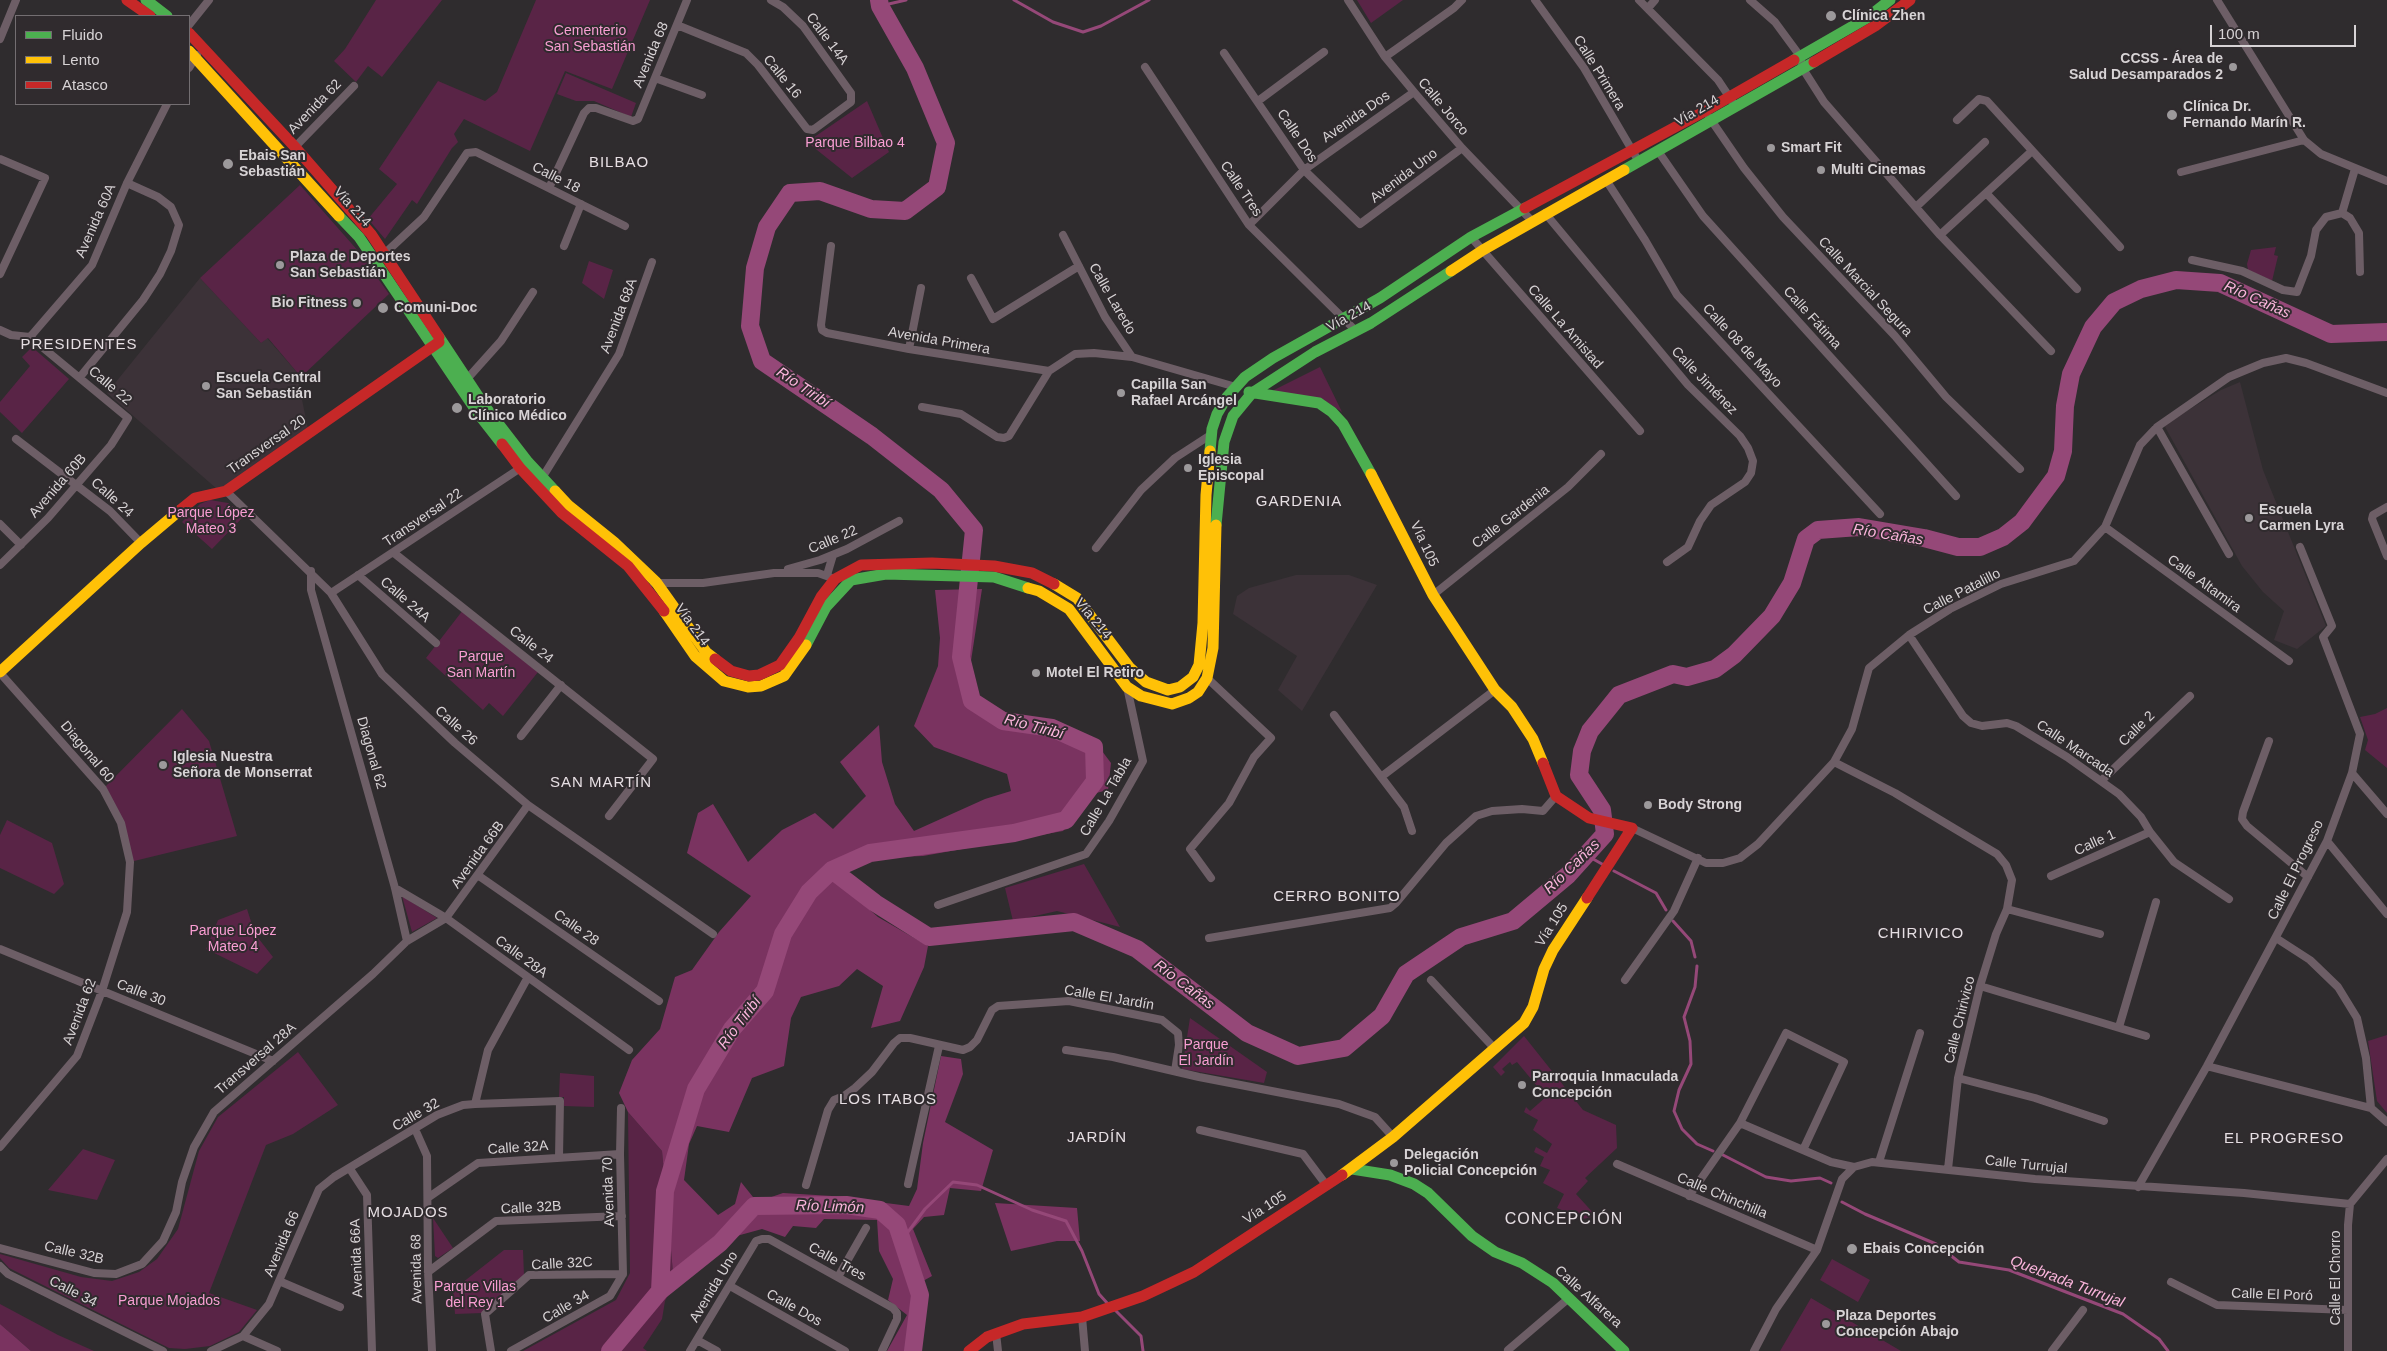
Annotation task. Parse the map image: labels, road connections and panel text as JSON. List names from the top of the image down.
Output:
{
  "streets": {
    "main road": [
      "Vía 214",
      "Transversal 20",
      "Vía 105",
      "Calle Alfarera"
    ],
    "street": [
      "Calle 14A",
      "Avenida 68",
      "Calle Primera",
      "Calle 16",
      "Avenida 62",
      "Calle Jorco",
      "Avenida Dos",
      "Calle Dos",
      "Avenida Uno",
      "Calle 18",
      "Calle Tres",
      "Avenida 60A",
      "Calle Marcial Segura",
      "Calle Laredo",
      "Avenida 68A",
      "Calle Fátima",
      "Calle La Amistad",
      "Avenida Primera",
      "Calle 08 de Mayo",
      "Calle Jiménez",
      "Calle 22",
      "Avenida 60B",
      "Calle 24",
      "Calle Gardenia",
      "Transversal 22",
      "Calle Altamira",
      "Calle Patalillo",
      "Calle 24A",
      "Calle 26",
      "Calle 2",
      "Calle Marcada",
      "Diagonal 60",
      "Diagonal 62",
      "Calle La Tabla",
      "Calle 1",
      "Avenida 66B",
      "Calle El Progreso",
      "Calle 28",
      "Calle 28A",
      "Calle 30",
      "Calle El Jardín",
      "Calle Chirivico",
      "Transversal 28A",
      "Calle 32",
      "Calle 32A",
      "Calle Turrujal",
      "Avenida 70",
      "Calle Chinchilla",
      "Calle 32B",
      "Avenida 66",
      "Avenida 66A",
      "Calle 32C",
      "Calle El Chorro",
      "Calle 34",
      "Calle El Poró"
    ]
  },
  "crossings": [
    ["Calle 14A", "Calle 16"],
    ["Avenida 68", "Calle 16"],
    ["Avenida 68", "Calle 18"],
    ["Avenida 68", "Calle 32"],
    ["Avenida 68", "Calle 32A"],
    ["Avenida 68", "Calle 32B"],
    ["Calle Primera", "Vía 214"],
    ["Avenida 62", "Vía 214"],
    ["Avenida 62", "Diagonal 60"],
    ["Avenida 62", "Calle 30"],
    ["Calle Jorco", "Vía 214"],
    ["Calle Jorco", "Avenida Dos"],
    ["Calle Jorco", "Avenida Uno"],
    ["Vía 214", "Calle 18"],
    ["Vía 214", "Calle Tres"],
    ["Vía 214", "Calle Marcial Segura"],
    ["Vía 214", "Avenida 68A"],
    ["Vía 214", "Calle Fátima"],
    ["Vía 214", "Calle La Amistad"],
    ["Vía 214", "Calle 08 de Mayo"],
    ["Vía 214", "Calle Jiménez"],
    ["Vía 214", "Calle 22"],
    ["Vía 214", "Transversal 20"],
    ["Vía 214", "Transversal 22"],
    ["Vía 214", "Vía 105"],
    ["Vía 214", "Calle La Tabla"],
    ["Avenida Dos", "Calle Dos"],
    ["Avenida Dos", "Calle Tres"],
    ["Calle Dos", "Avenida Uno"],
    ["Avenida Uno", "Calle Tres"],
    ["Avenida 60A", "Calle 22"],
    ["Calle 22", "Avenida 60B"],
    ["Transversal 20", "Calle 24"],
    ["Transversal 20", "Calle 26"],
    ["Transversal 20", "Diagonal 60"],
    ["Avenida 60B", "Calle 24"],
    ["Calle 24", "Transversal 22"],
    ["Calle Gardenia", "Vía 105"],
    ["Transversal 22", "Calle 24A"],
    ["Transversal 22", "Calle 26"],
    ["Vía 105", "Calle Patalillo"],
    ["Vía 105", "Calle Alfarera"],
    ["Calle Altamira", "Calle Patalillo"],
    ["Calle Patalillo", "Calle Marcada"],
    ["Calle Patalillo", "Calle Chirivico"],
    ["Calle 26", "Diagonal 62"],
    ["Calle 26", "Avenida 66B"],
    ["Calle 2", "Calle Marcada"],
    ["Calle Marcada", "Calle 1"],
    ["Diagonal 62", "Calle 28A"],
    ["Diagonal 62", "Transversal 28A"],
    ["Avenida 66B", "Calle 28"],
    ["Avenida 66B", "Calle 28A"],
    ["Avenida 66B", "Transversal 28A"],
    ["Calle El Progreso", "Calle Turrujal"],
    ["Calle 28A", "Transversal 28A"],
    ["Calle 30", "Transversal 28A"],
    ["Calle Chirivico", "Calle Turrujal"],
    ["Transversal 28A", "Calle 32B"],
    ["Calle 32", "Calle 32A"],
    ["Calle 32", "Avenida 66"],
    ["Calle 32", "Avenida 66A"],
    ["Calle 32A", "Avenida 70"],
    ["Calle Turrujal", "Calle El Chorro"],
    ["Avenida 70", "Calle 32B"],
    ["Avenida 70", "Calle 32C"],
    ["Avenida 70", "Calle 34"],
    ["Avenida 66", "Avenida 66A"],
    ["Calle 32C", "Calle 34"],
    ["Calle El Chorro", "Calle El Poró"]
  ],
  "districts": [
    "BILBAO",
    "PRESIDENTES",
    "GARDENIA",
    "SAN MARTÍN",
    "CERRO BONITO",
    "CHIRIVICO",
    "LOS ITABOS",
    "JARDÍN",
    "EL PROGRESO",
    "MOJADOS",
    "CONCEPCIÓN"
  ],
  "water": [
    "Río Cañas",
    "Río Tiribí",
    "Río Limón",
    "Quebrada Turrujal"
  ],
  "parks": [
    "Cementerio San Sebastián",
    "Parque Bilbao 4",
    "Parque López Mateo 3",
    "Parque San Martín",
    "Parque López Mateo 4",
    "Parque El Jardín",
    "Parque Villas del Rey 1",
    "Parque Mojados"
  ],
  "places": [
    "Clínica Zhen",
    "CCSS - Área de Salud Desamparados 2",
    "Clínica Dr. Fernando Marín R.",
    "Smart Fit",
    "Ebais San Sebastián",
    "Multi Cinemas",
    "Plaza de Deportes San Sebastián",
    "Bio Fitness",
    "Comuni-Doc",
    "Escuela Central San Sebastián",
    "Capilla San Rafael Arcángel",
    "Laboratorio Clínico Médico",
    "Iglesia Episcopal",
    "Escuela Carmen Lyra",
    "Motel El Retiro",
    "Iglesia Nuestra Señora de Monserrat",
    "Body Strong",
    "Parroquia Inmaculada Concepción",
    "Delegación Policial Concepción",
    "Ebais Concepción",
    "Plaza Deportes Concepción Abajo"
  ],
  "legend": ["Fluido", "Lento", "Atasco"],
  "scale_bar": "100 m"
}
